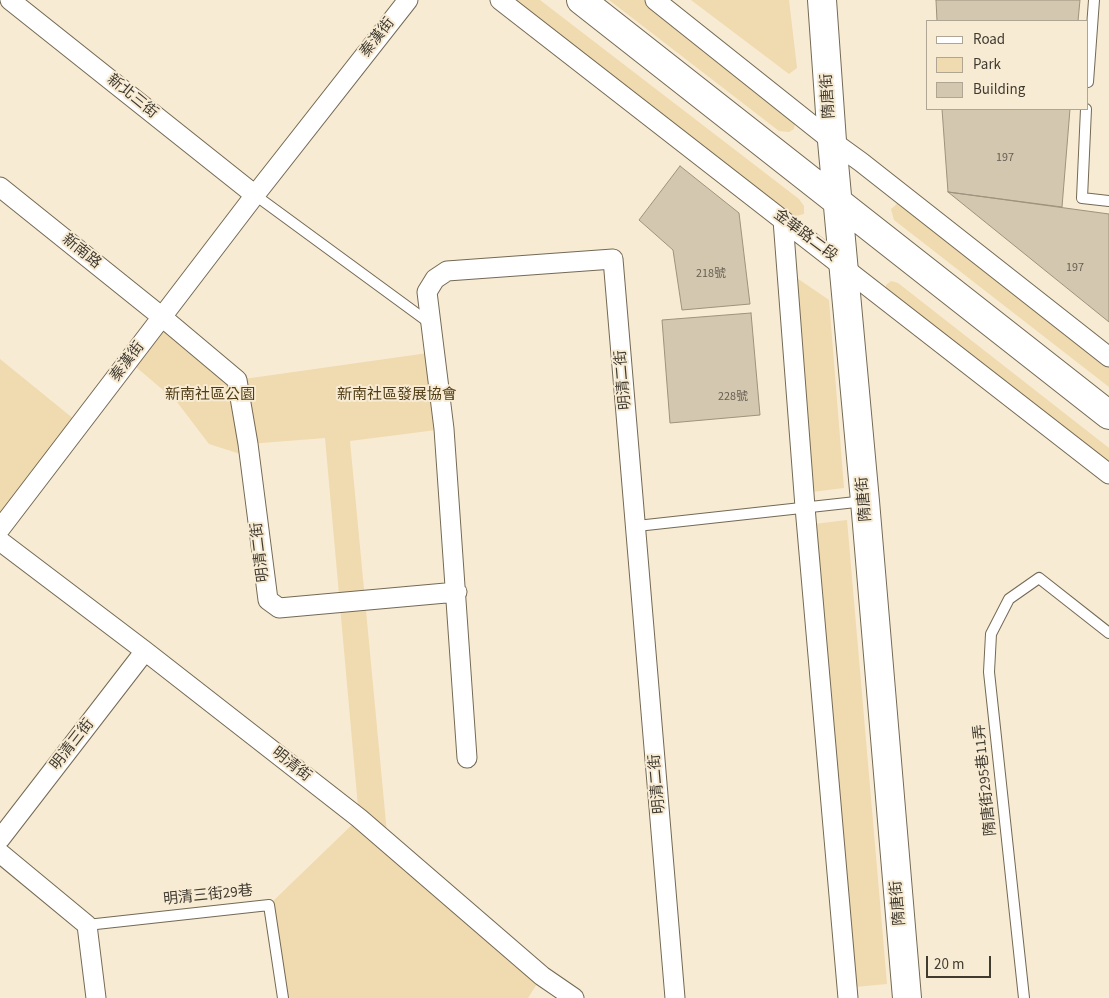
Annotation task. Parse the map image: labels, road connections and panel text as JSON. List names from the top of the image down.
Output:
{
  "streets": {
    "street": [
      "秦漢街",
      "隋唐街",
      "新北三街",
      "金華路二段",
      "新南路",
      "明清二街",
      "明清三街",
      "明清街"
    ],
    "lane": ["隋唐街295巷11弄", "明清三街29巷"]
  },
  "crossings": [
    ["秦漢街", "新北三街"],
    ["秦漢街", "新南路"],
    ["秦漢街", "明清二街"],
    ["隋唐街", "金華路二段"],
    ["新南路", "明清二街"],
    ["明清三街", "明清街"]
  ],
  "parks": ["新南社區公園", "新南社區發展協會"],
  "house_numbers": [
    "197",
    "197",
    "218號",
    "228號"
  ],
  "legend": ["Road", "Park", "Building"],
  "scale_bar": "20 m"
}
